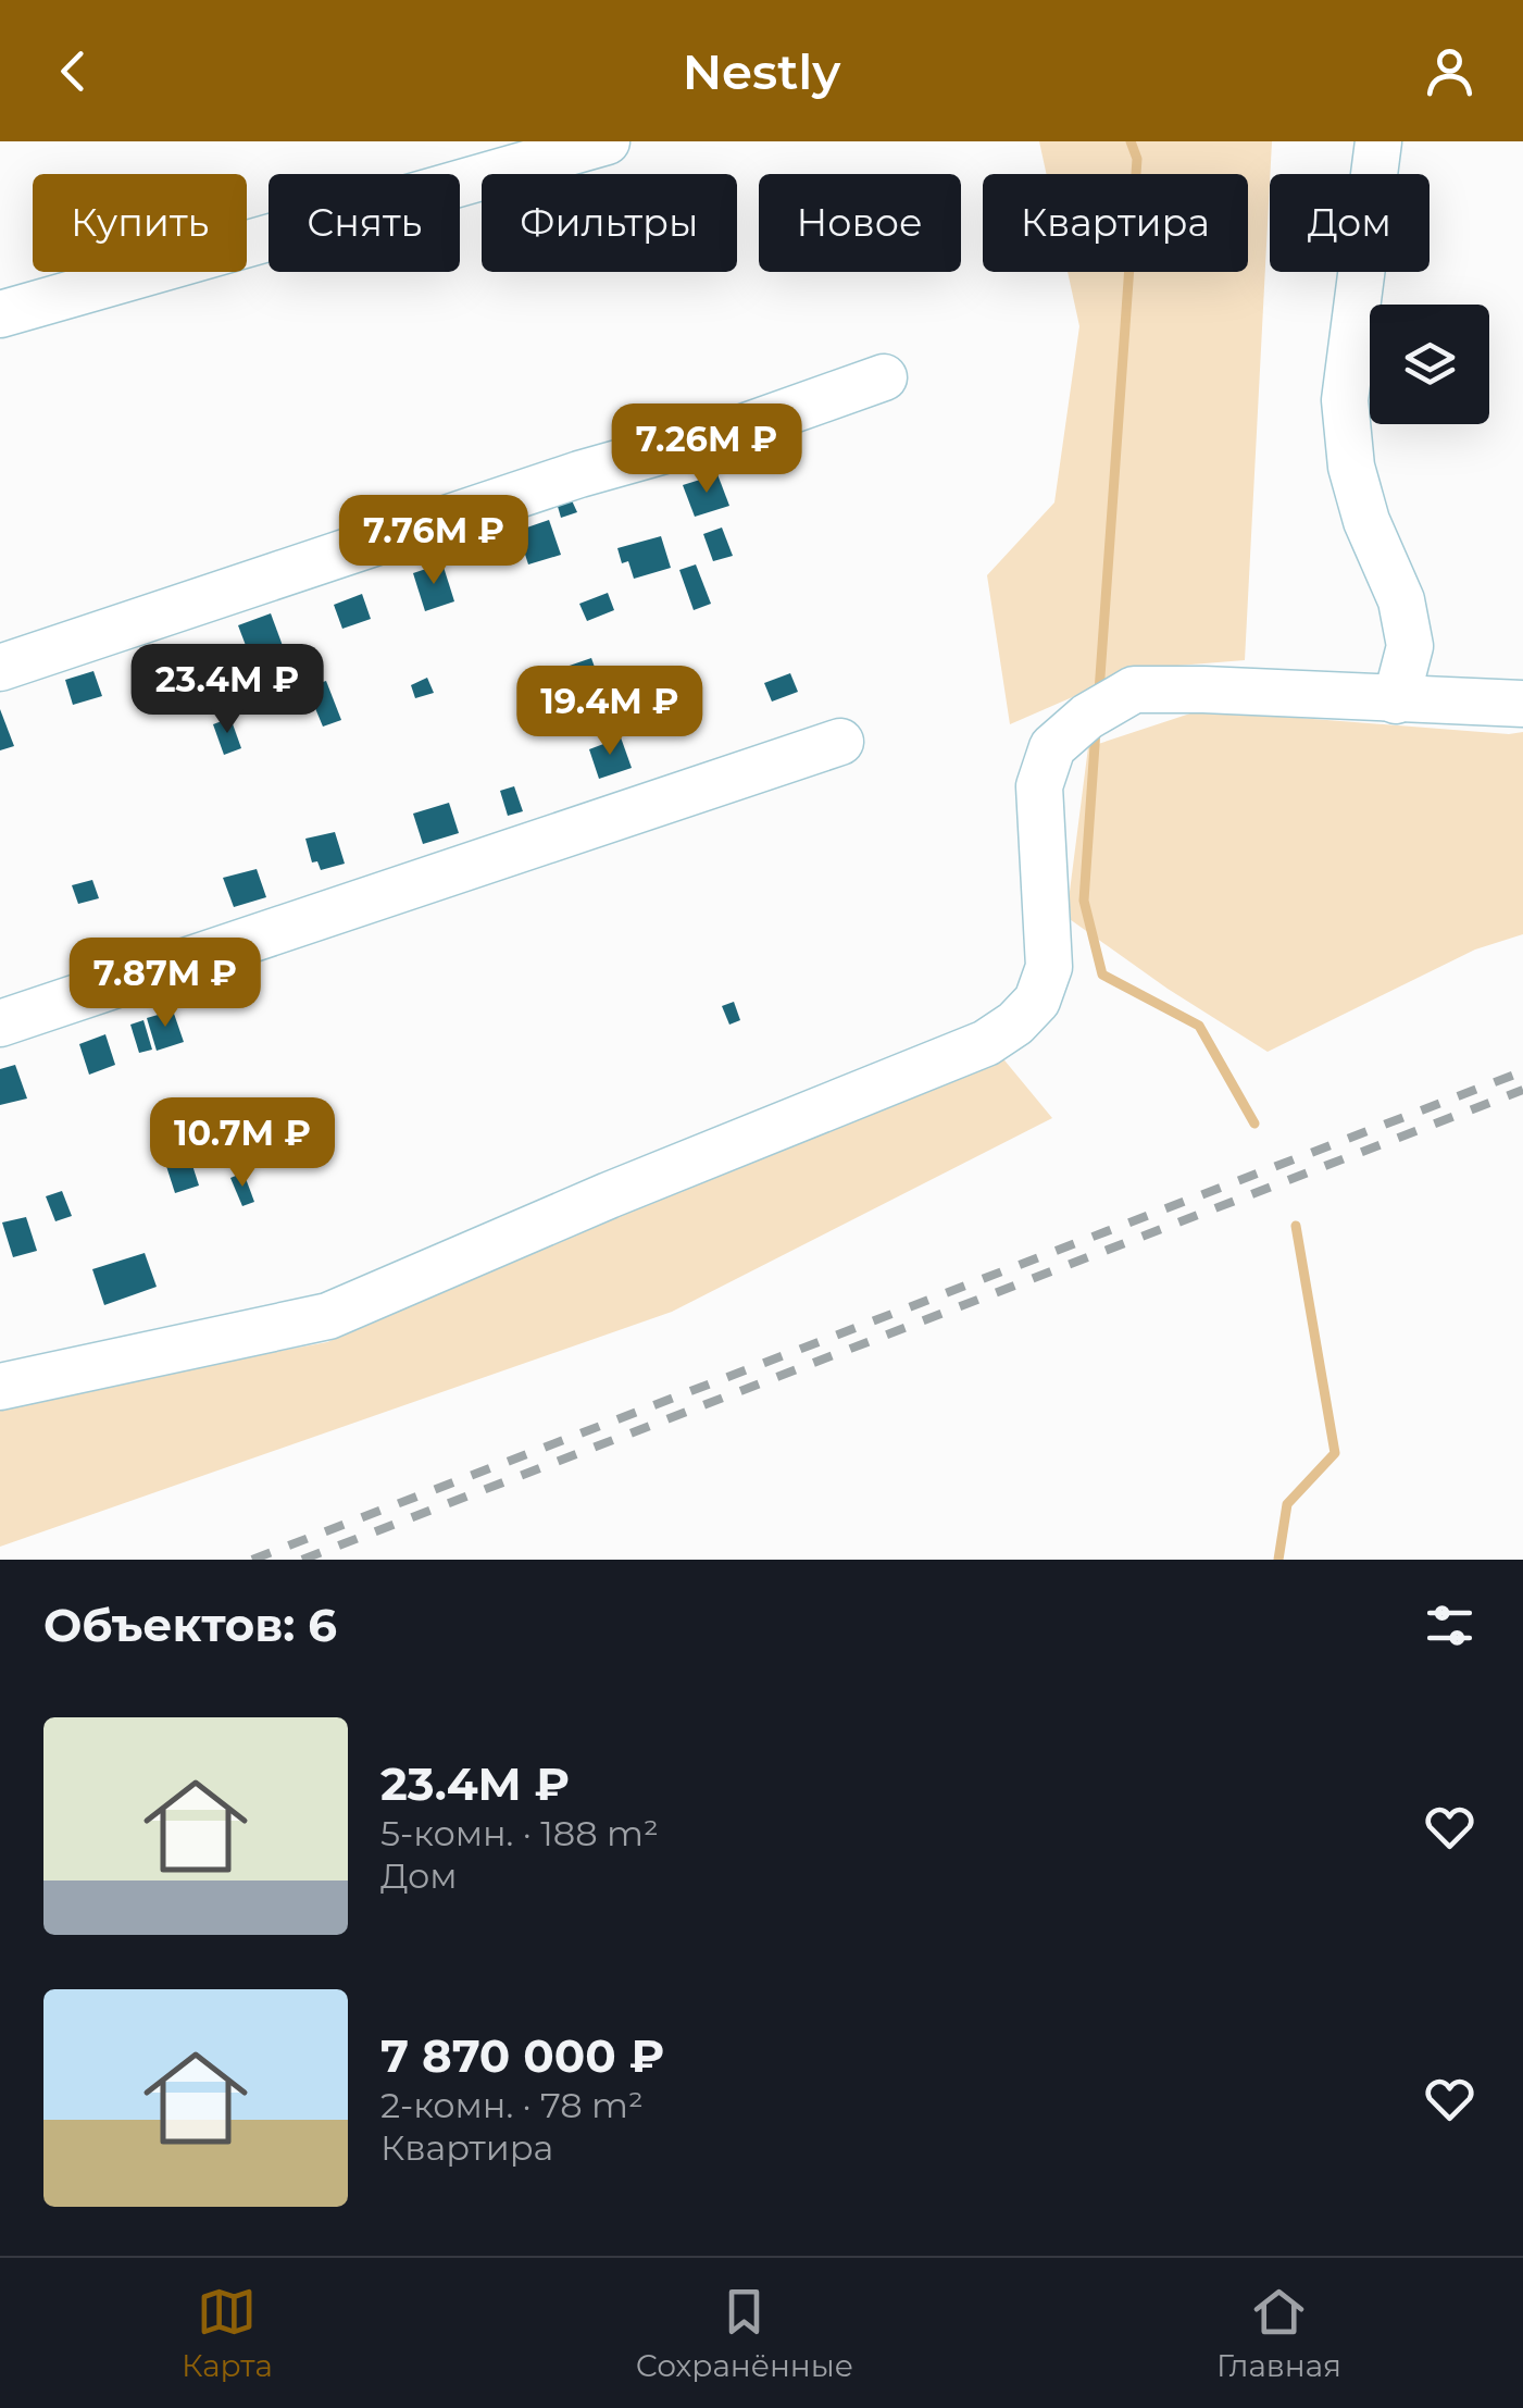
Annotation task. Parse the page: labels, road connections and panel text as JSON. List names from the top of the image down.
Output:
{
  "page": {
    "header": "Nestly",
    "chip": [
      "Купить",
      "Снять",
      "Фильтры",
      "Новое",
      "Квартира",
      "Дом"
    ],
    "price": [
      "7.26M ₽",
      "7.76M ₽",
      "23.4M ₽",
      "19.4M ₽",
      "7.87M ₽",
      "10.7M ₽"
    ],
    "heading": "Объектов: 6",
    "list": [
      {
        "name": "23.4M ₽",
        "note": "5-комн. · 188 m² · Дом"
      },
      {
        "name": "7 870 000 ₽",
        "note": "2-комн. · 78 m² · Квартира"
      }
    ],
    "tabs": ["Карта", "Сохранённые", "Главная"]
  }
}
